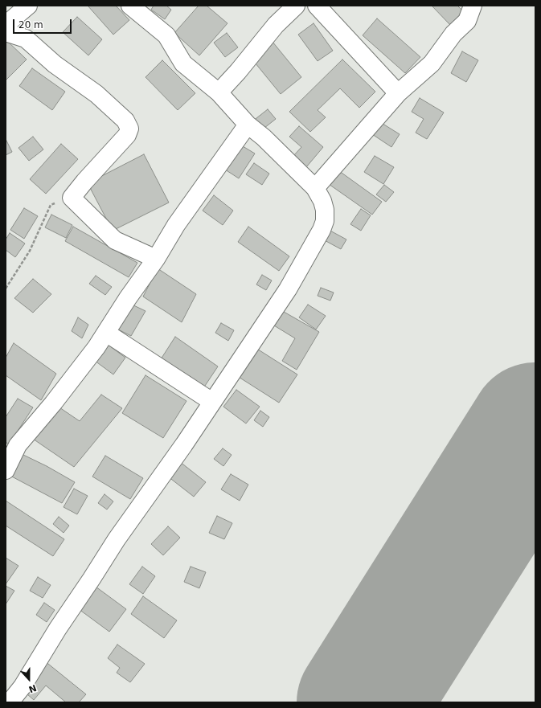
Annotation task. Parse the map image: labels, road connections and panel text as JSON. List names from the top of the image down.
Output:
{
  "scale_bar": "20 m",
  "north": "bottom"
}
